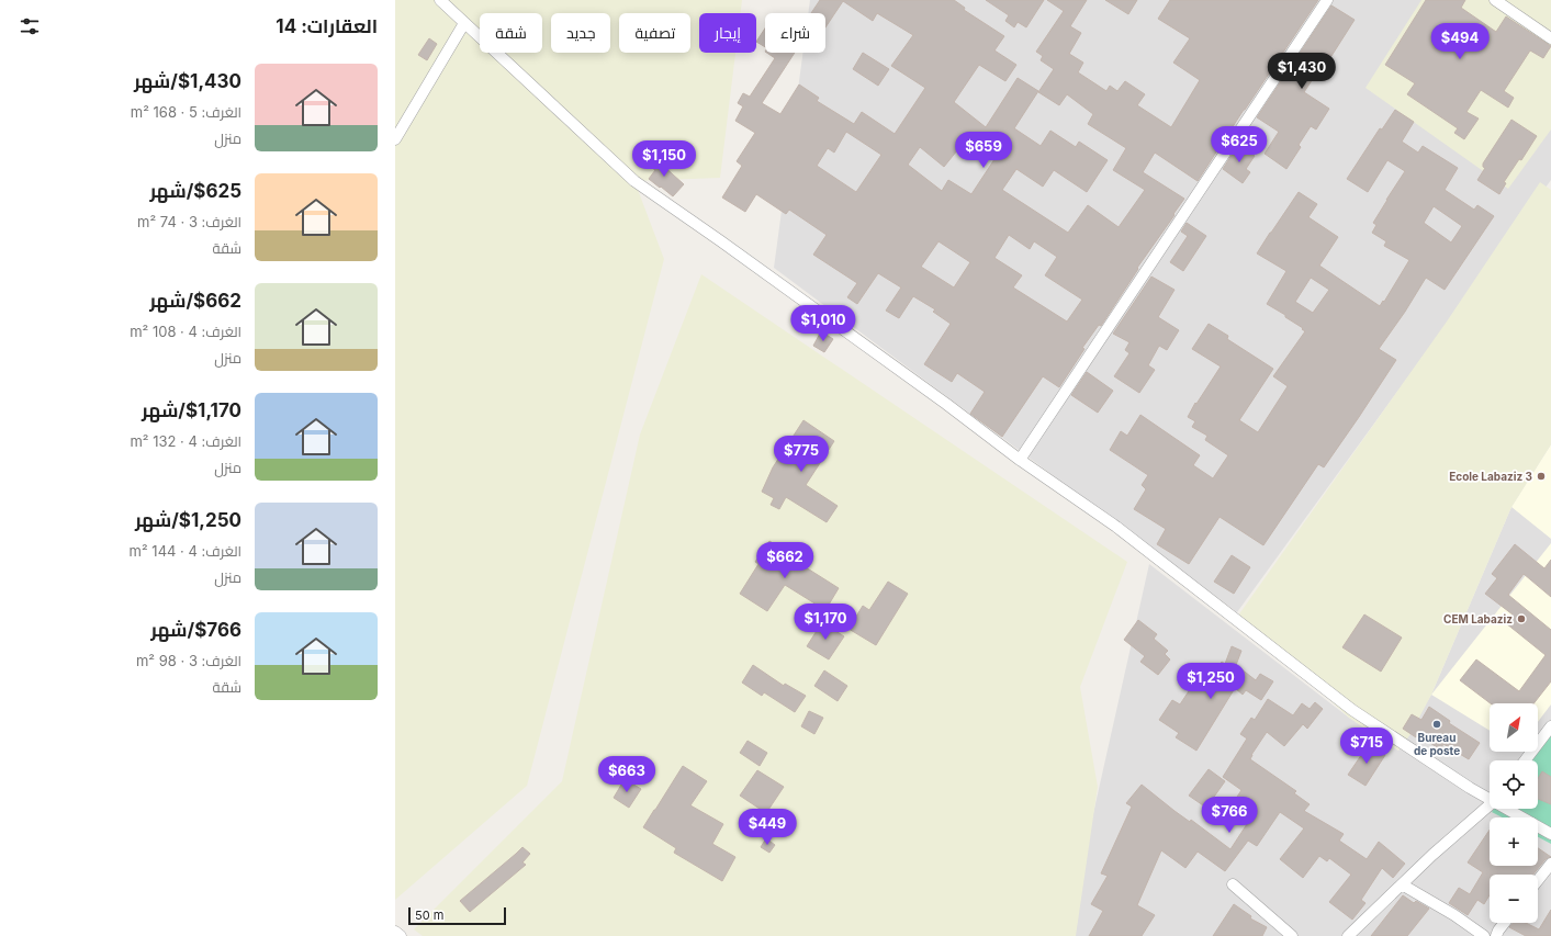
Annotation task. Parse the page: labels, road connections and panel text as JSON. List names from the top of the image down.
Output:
{
  "places": ["Ecole Labaziz 3", "CEM Labaziz", "Bureau de poste"],
  "scale_bar": "50 m",
  "north": "top right",
  "page": {
    "heading": "العقارات: 14",
    "chip": [
      "شراء",
      "إيجار",
      "تصفية",
      "جديد",
      "شقة"
    ],
    "price": [
      "$494",
      "$1,430",
      "$625",
      "$659",
      "$1,150",
      "$1,010",
      "$775",
      "$662",
      "$1,170",
      "$1,250",
      "$715",
      "$663",
      "$766",
      "$449"
    ],
    "list": [
      {
        "name": "$1,430/شهر",
        "note": "الغرف: 5 · 168 m² · منزل"
      },
      {
        "name": "$625/شهر",
        "note": "الغرف: 3 · 74 m² · شقة"
      },
      {
        "name": "$662/شهر",
        "note": "الغرف: 4 · 108 m² · منزل"
      },
      {
        "name": "$1,170/شهر",
        "note": "الغرف: 4 · 132 m² · منزل"
      },
      {
        "name": "$1,250/شهر",
        "note": "الغرف: 4 · 144 m² · منزل"
      },
      {
        "name": "$766/شهر",
        "note": "الغرف: 3 · 98 m² · شقة"
      }
    ],
    "map_buttons": ["+", "−"],
    "scale": "50 m"
  }
}
